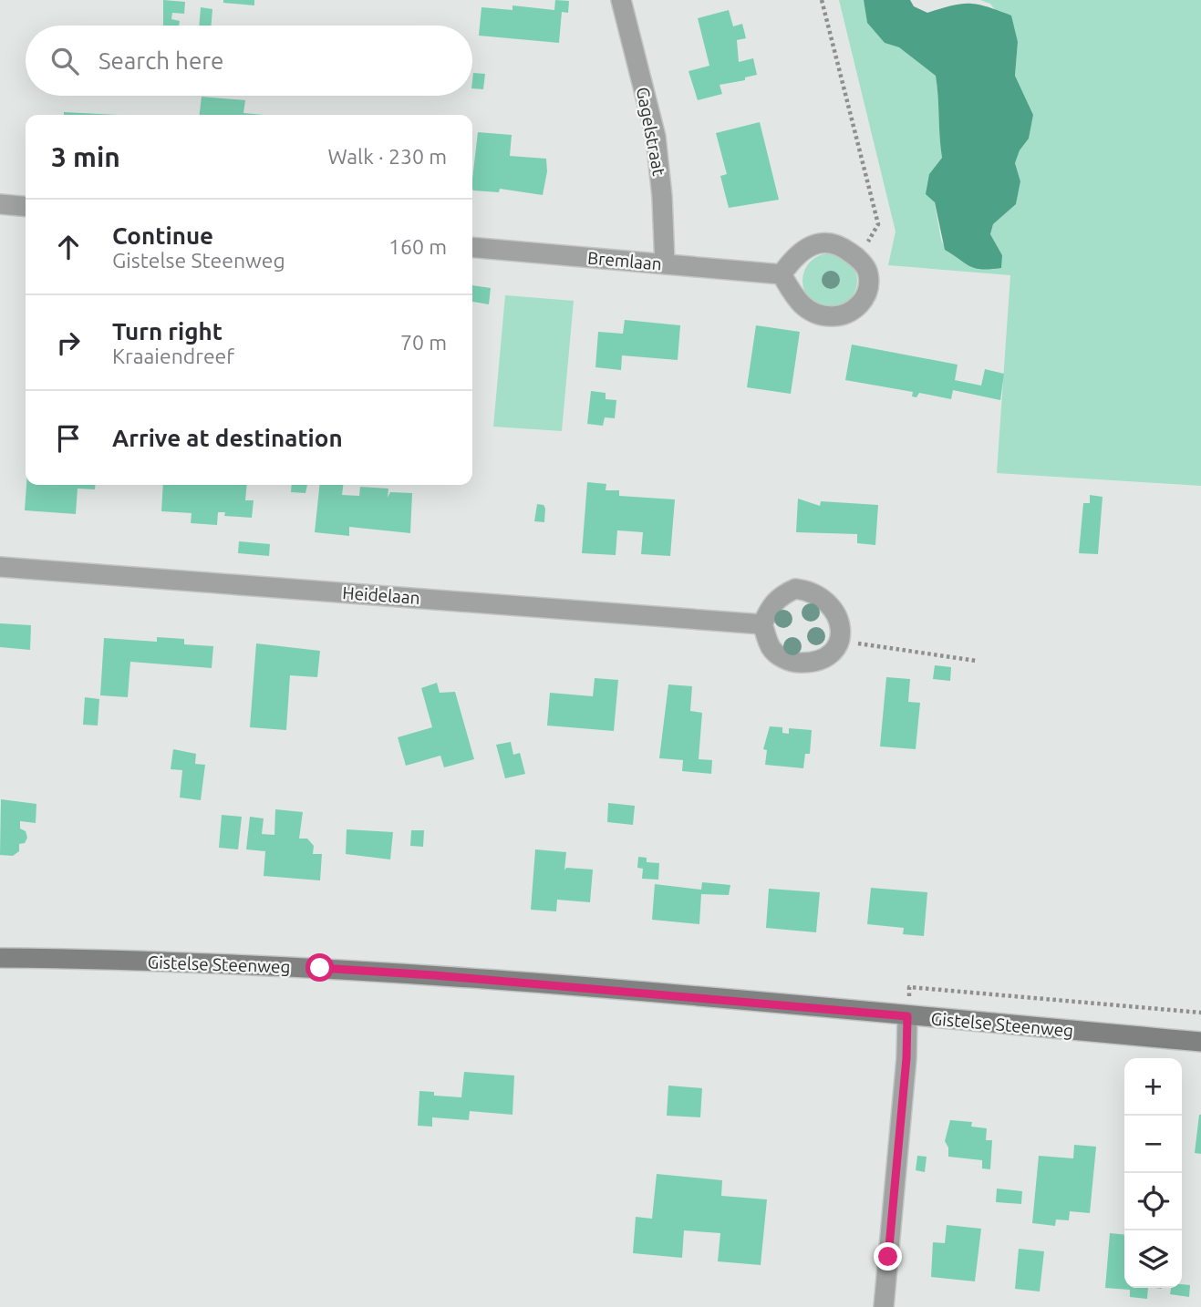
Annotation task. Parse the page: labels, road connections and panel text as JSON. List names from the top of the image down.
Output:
{
  "streets": {
    "main road": ["Gistelse Steenweg"],
    "street": ["Gagelstraat", "Bremlaan", "Heidelaan"]
  },
  "crossings": [
    ["Gagelstraat", "Bremlaan"]
  ],
  "page": {
    "search": "Search here",
    "heading": ["3 min", "Walk · 230 m"],
    "list": [
      ["Continue", "Gistelse Steenweg", "160 m"],
      ["Turn right", "Kraaiendreef", "70 m"],
      "Arrive at destination"
    ],
    "map_buttons": ["+", "−"]
  }
}
